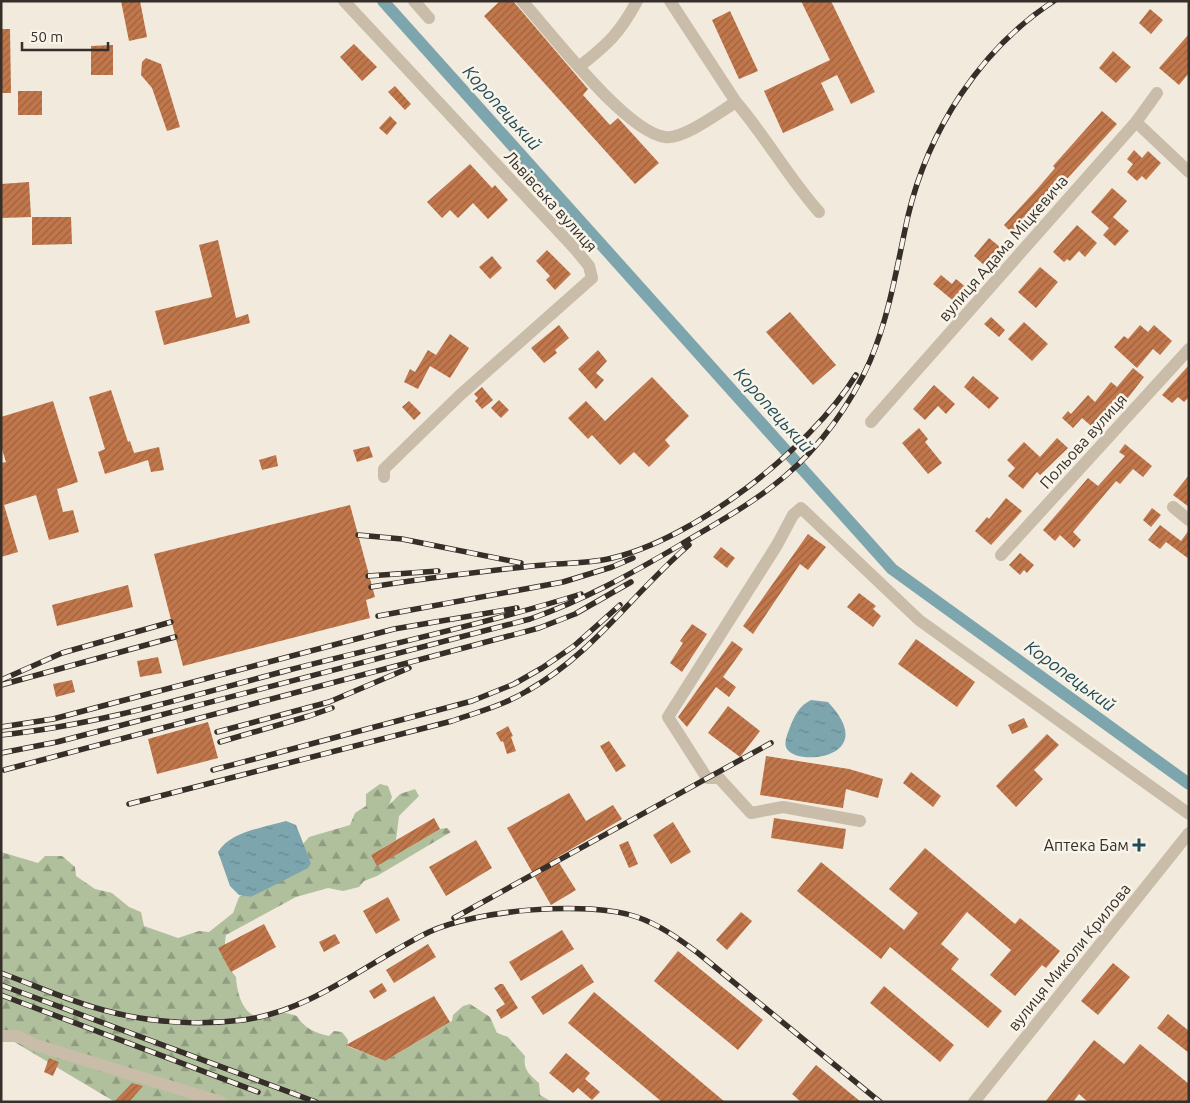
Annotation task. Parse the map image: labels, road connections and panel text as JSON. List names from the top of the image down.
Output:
{
  "streets": {
    "street": [
      "Львівська вулиця",
      "вулиця Адама Міцкевича",
      "Польова вулиця",
      "вулиця Миколи Крилова"
    ]
  },
  "water": ["Коропецький"],
  "places": {
    "health": ["Аптека Бам"]
  },
  "scale_bar": "50 m"
}
